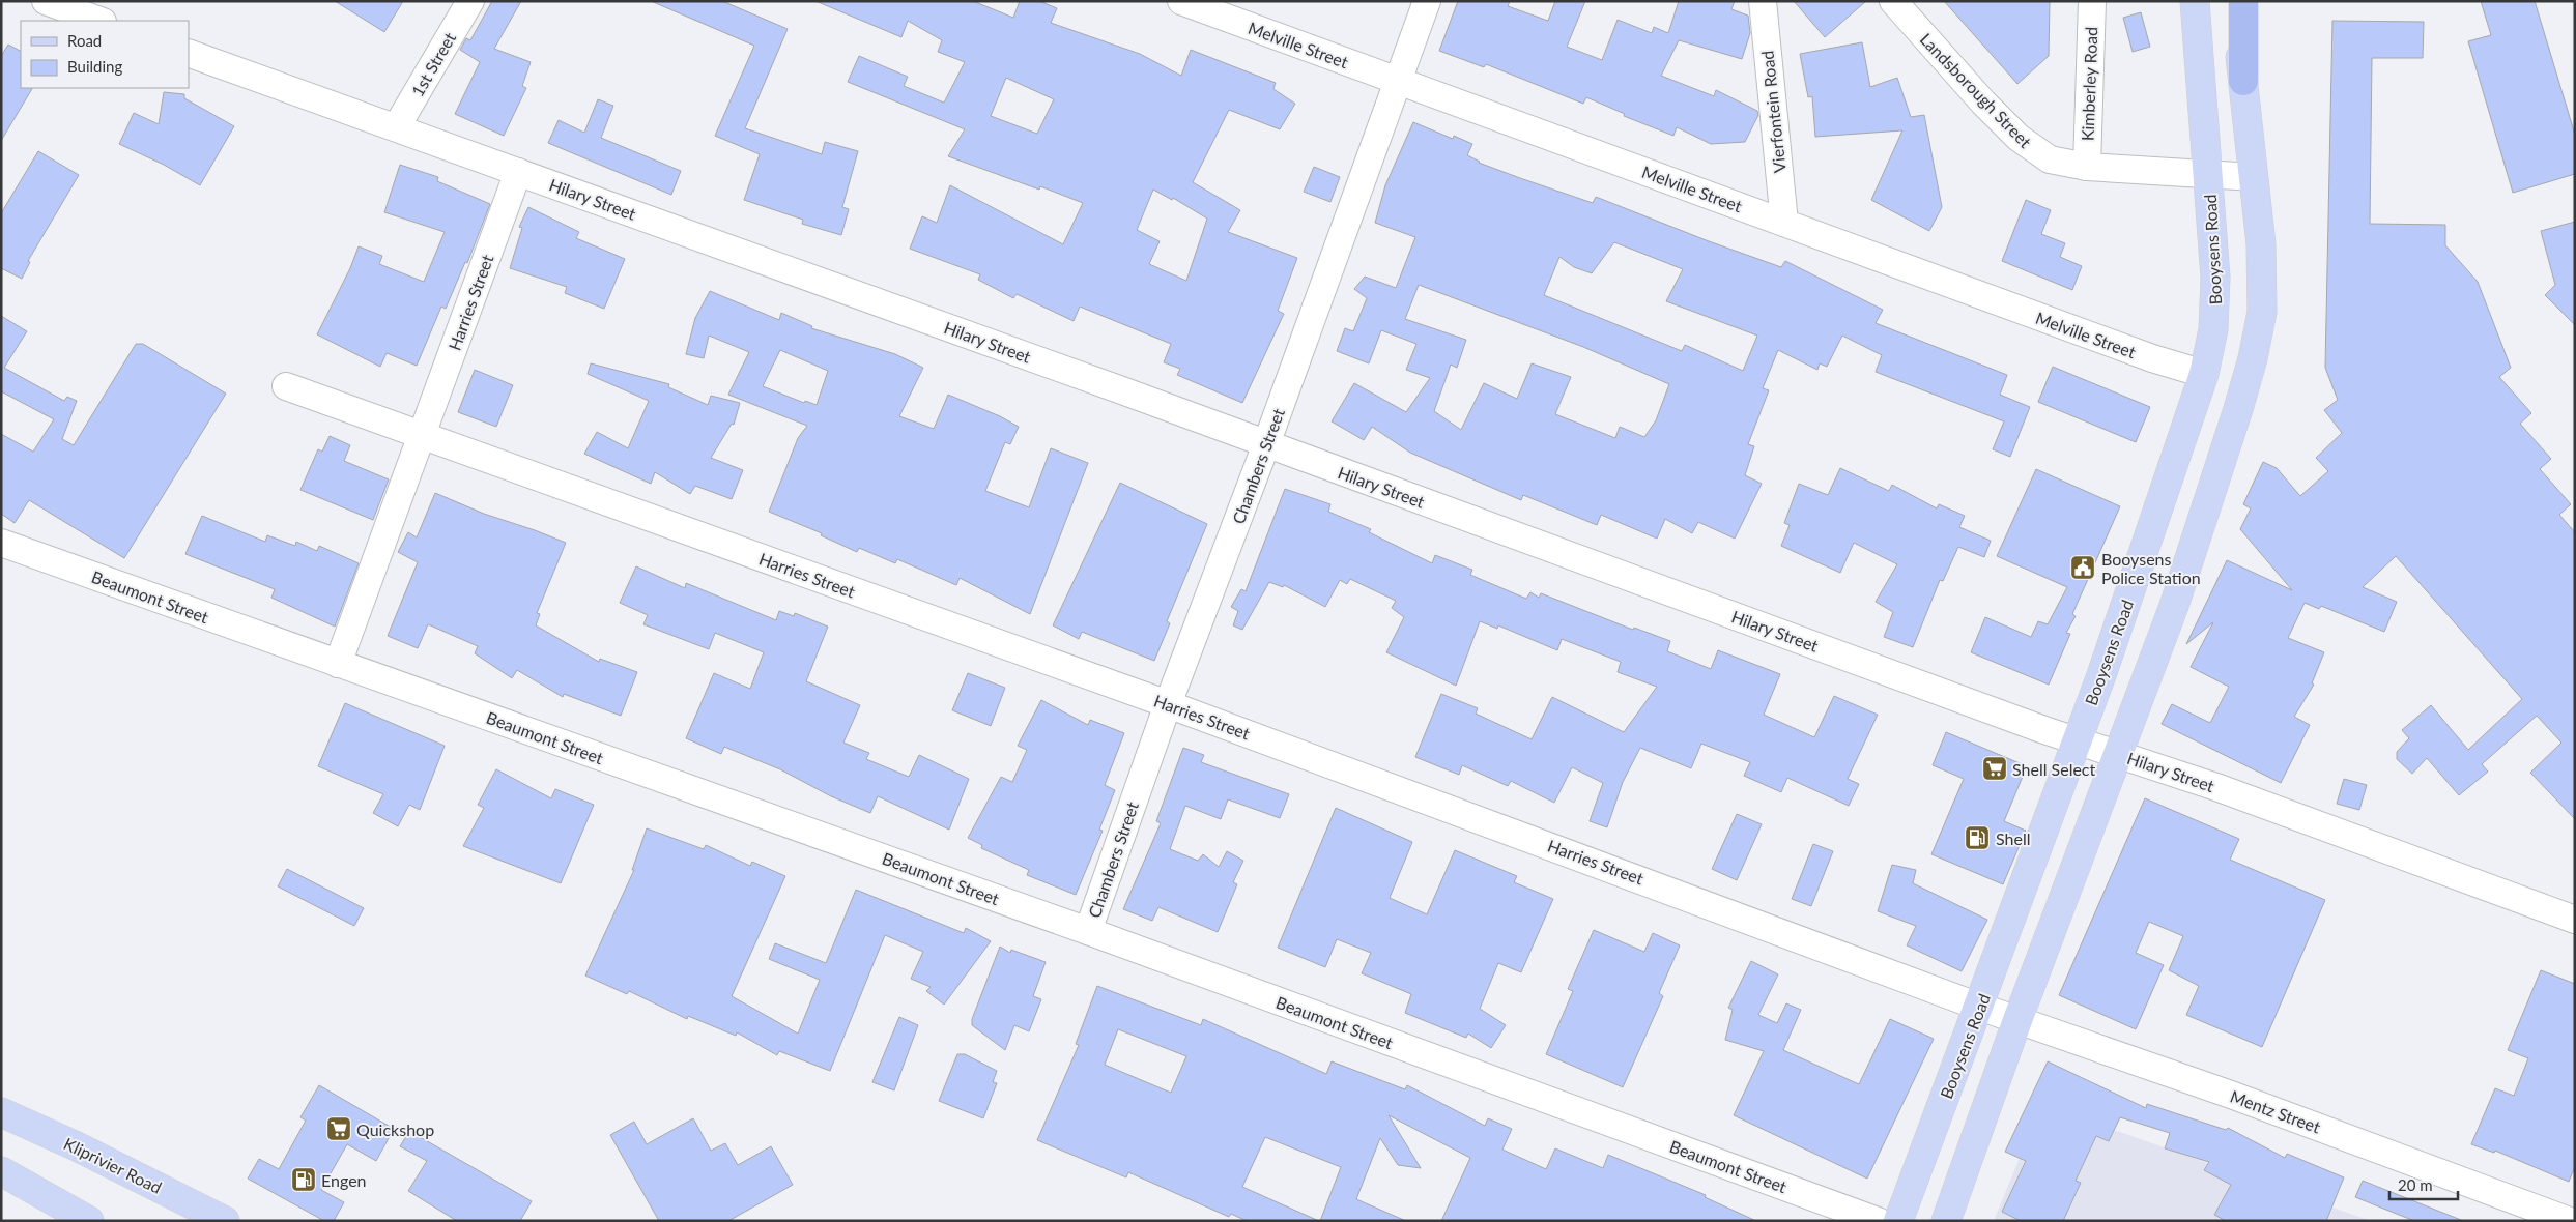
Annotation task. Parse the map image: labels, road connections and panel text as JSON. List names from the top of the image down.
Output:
{
  "streets": {
    "main road": ["Booysens Road", "Kliprivier Road"],
    "street": [
      "Melville Street",
      "1st Street",
      "Kimberley Road",
      "Landsborough Street",
      "Vierfontein Road",
      "Hilary Street",
      "Harries Street",
      "Chambers Street",
      "Beaumont Street",
      "Mentz Street"
    ]
  },
  "crossings": [
    ["Melville Street", "Vierfontein Road"],
    ["Melville Street", "Booysens Road"],
    ["Melville Street", "Chambers Street"],
    ["1st Street", "Hilary Street"],
    ["Kimberley Road", "Landsborough Street"],
    ["Landsborough Street", "Booysens Road"],
    ["Hilary Street", "Booysens Road"],
    ["Hilary Street", "Harries Street"],
    ["Hilary Street", "Chambers Street"],
    ["Booysens Road", "Harries Street"],
    ["Booysens Road", "Mentz Street"],
    ["Harries Street", "Chambers Street"],
    ["Harries Street", "Beaumont Street"],
    ["Harries Street", "Mentz Street"],
    ["Chambers Street", "Beaumont Street"]
  ],
  "places": {
    "public building": ["Booysens Police Station"],
    "supermarket": ["Shell Select", "Quickshop"],
    "fuel station": ["Shell", "Engen"]
  },
  "legend": ["Road", "Building"],
  "scale_bar": "20 m"
}
